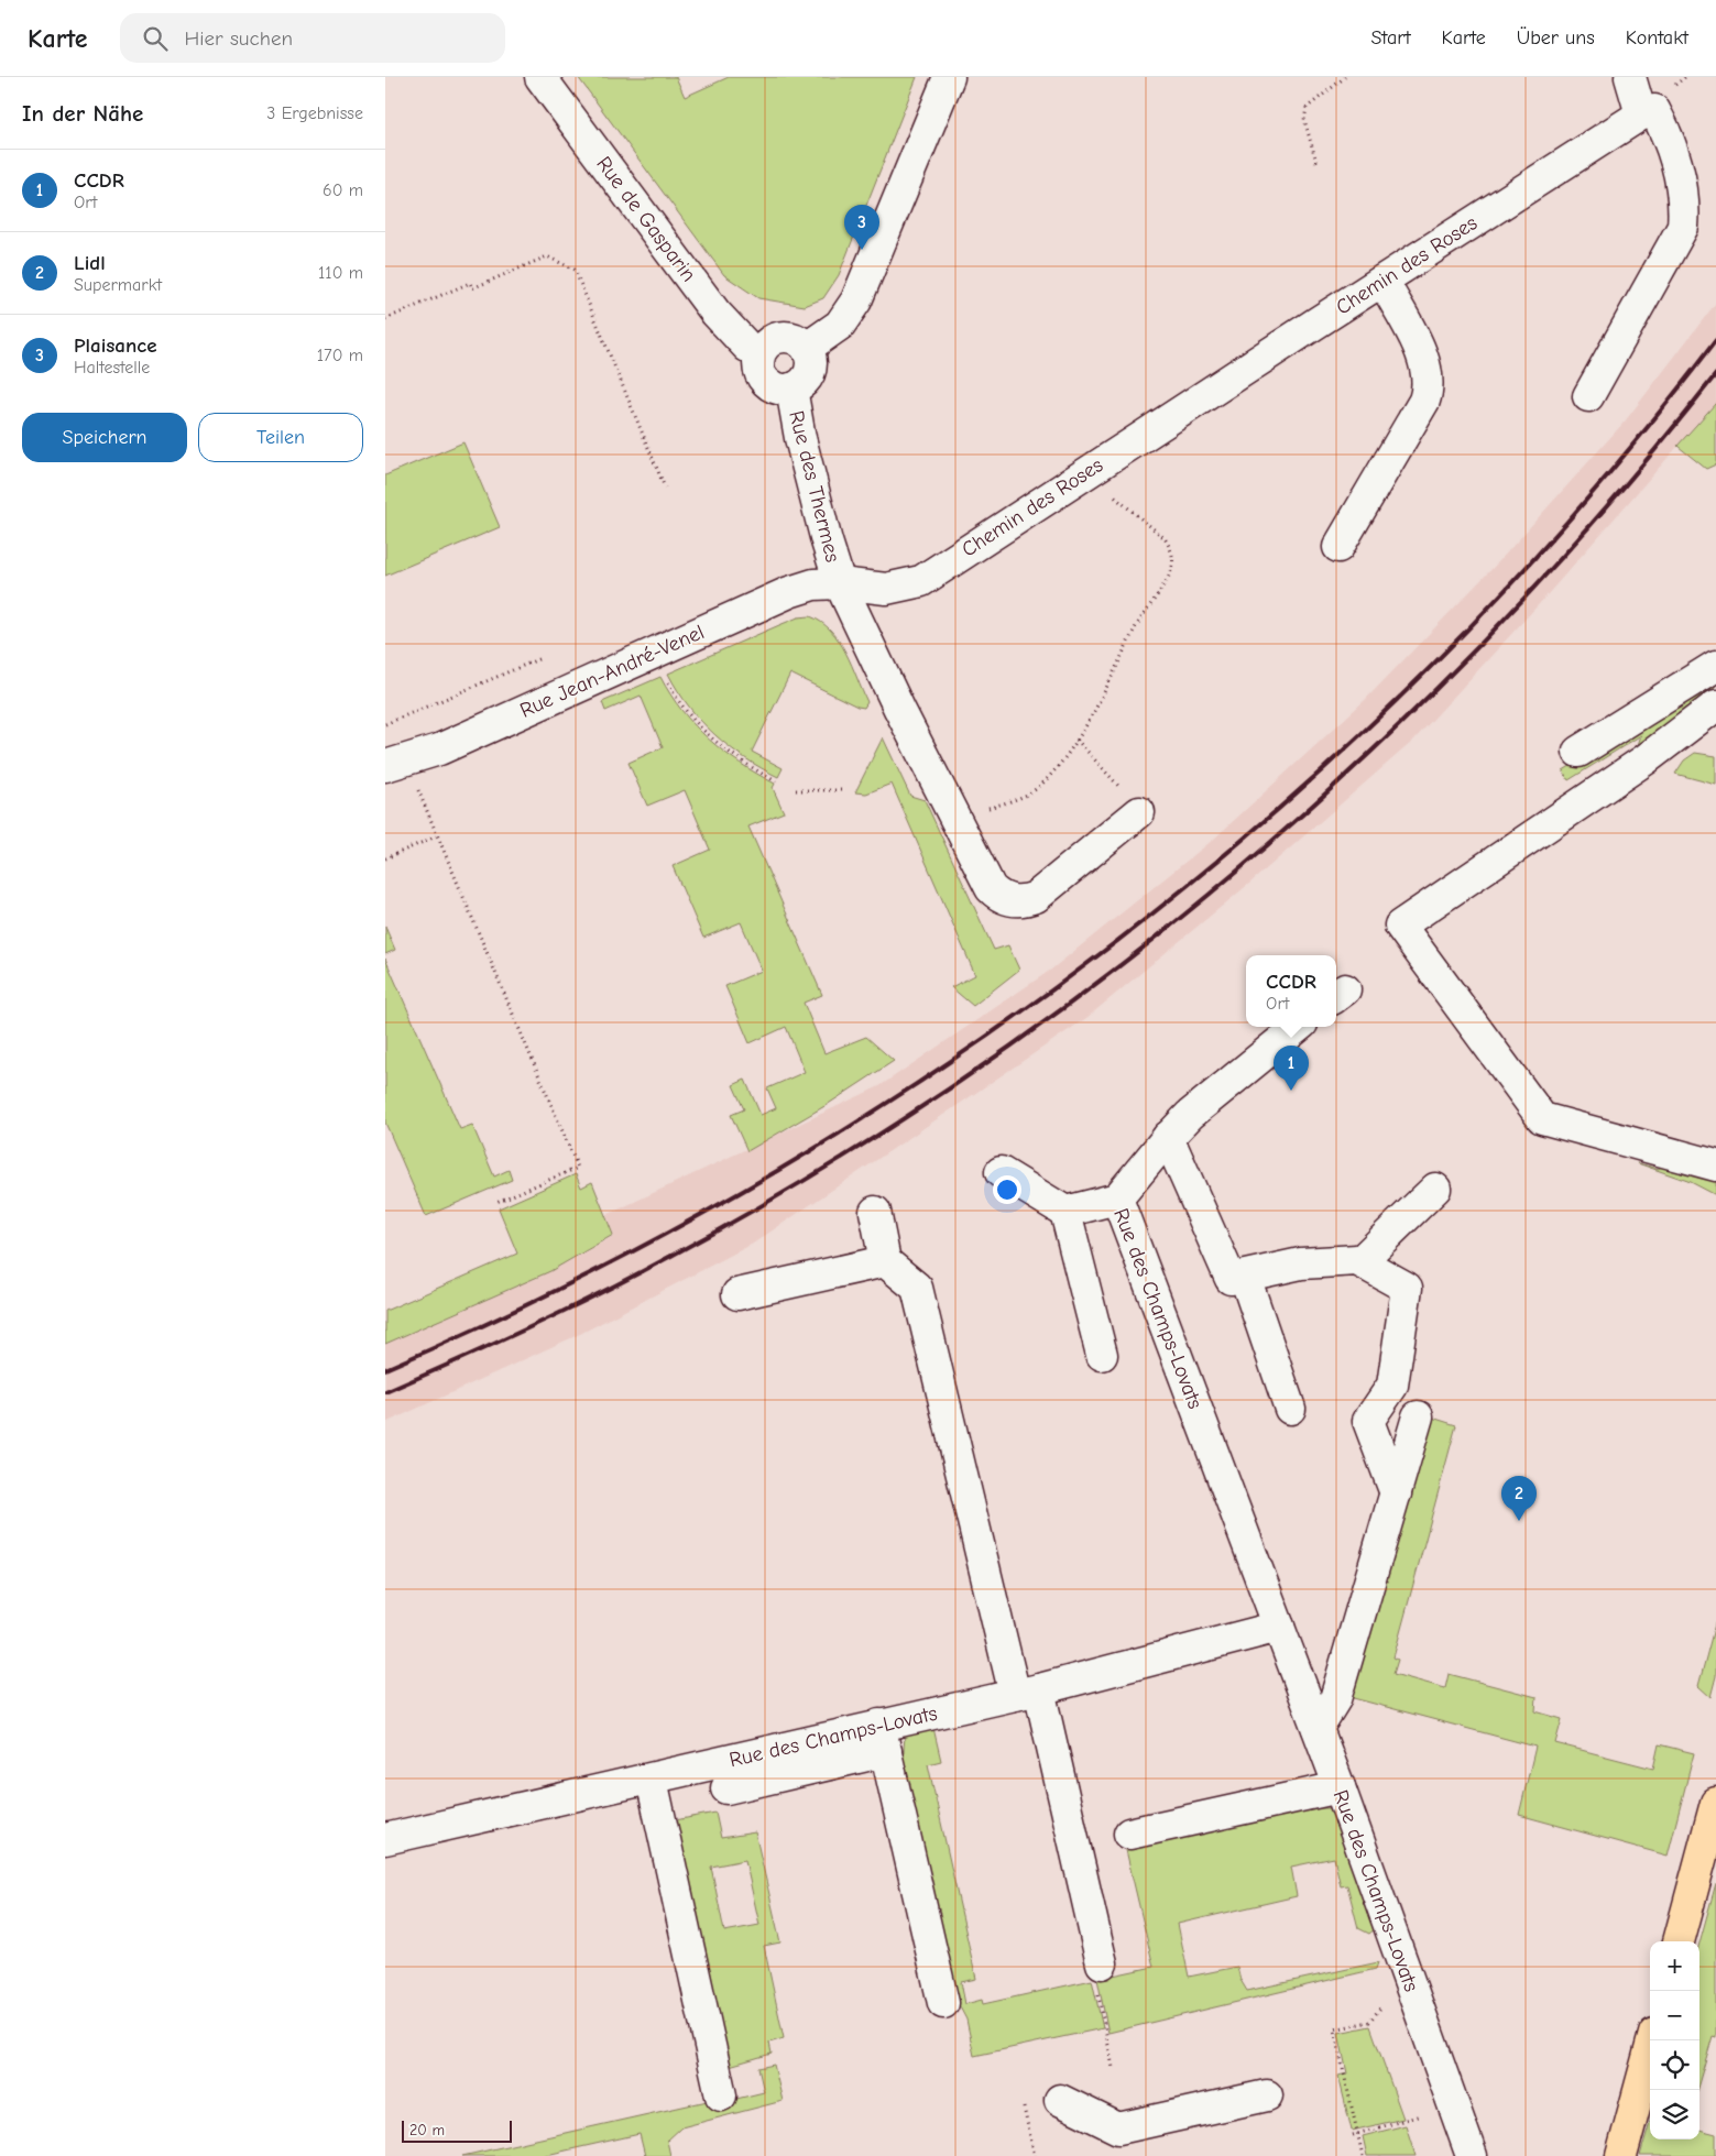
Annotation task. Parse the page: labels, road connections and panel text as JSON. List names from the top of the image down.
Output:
{
  "streets": {
    "street": [
      "Rue de Gasparin",
      "Chemin des Roses",
      "Rue des Thermes",
      "Rue Jean-André-Venel",
      "Rue des Champs-Lovats"
    ]
  },
  "crossings": [
    ["Rue de Gasparin", "Rue des Thermes"],
    ["Chemin des Roses", "Rue des Thermes"],
    ["Chemin des Roses", "Rue Jean-André-Venel"],
    ["Rue des Thermes", "Rue Jean-André-Venel"]
  ],
  "scale_bar": "20 m",
  "page": {
    "header": "Karte",
    "search": "Hier suchen",
    "nav": [
      "Start",
      "Karte",
      "Über uns",
      "Kontakt"
    ],
    "heading": ["In der Nähe", "3 Ergebnisse"],
    "list": [
      {
        "mark": "1",
        "name": "CCDR",
        "note": "Ort",
        "value": "60 m"
      },
      {
        "mark": "2",
        "name": "Lidl",
        "note": "Supermarkt",
        "value": "110 m"
      },
      {
        "mark": "3",
        "name": "Plaisance",
        "note": "Haltestelle",
        "value": "170 m"
      }
    ],
    "pins": ["3", "1", "2"],
    "buttons": ["Speichern", "Teilen"],
    "popup": ["CCDR", "Ort"],
    "map_buttons": ["+", "−"],
    "scale": "20 m"
  }
}
